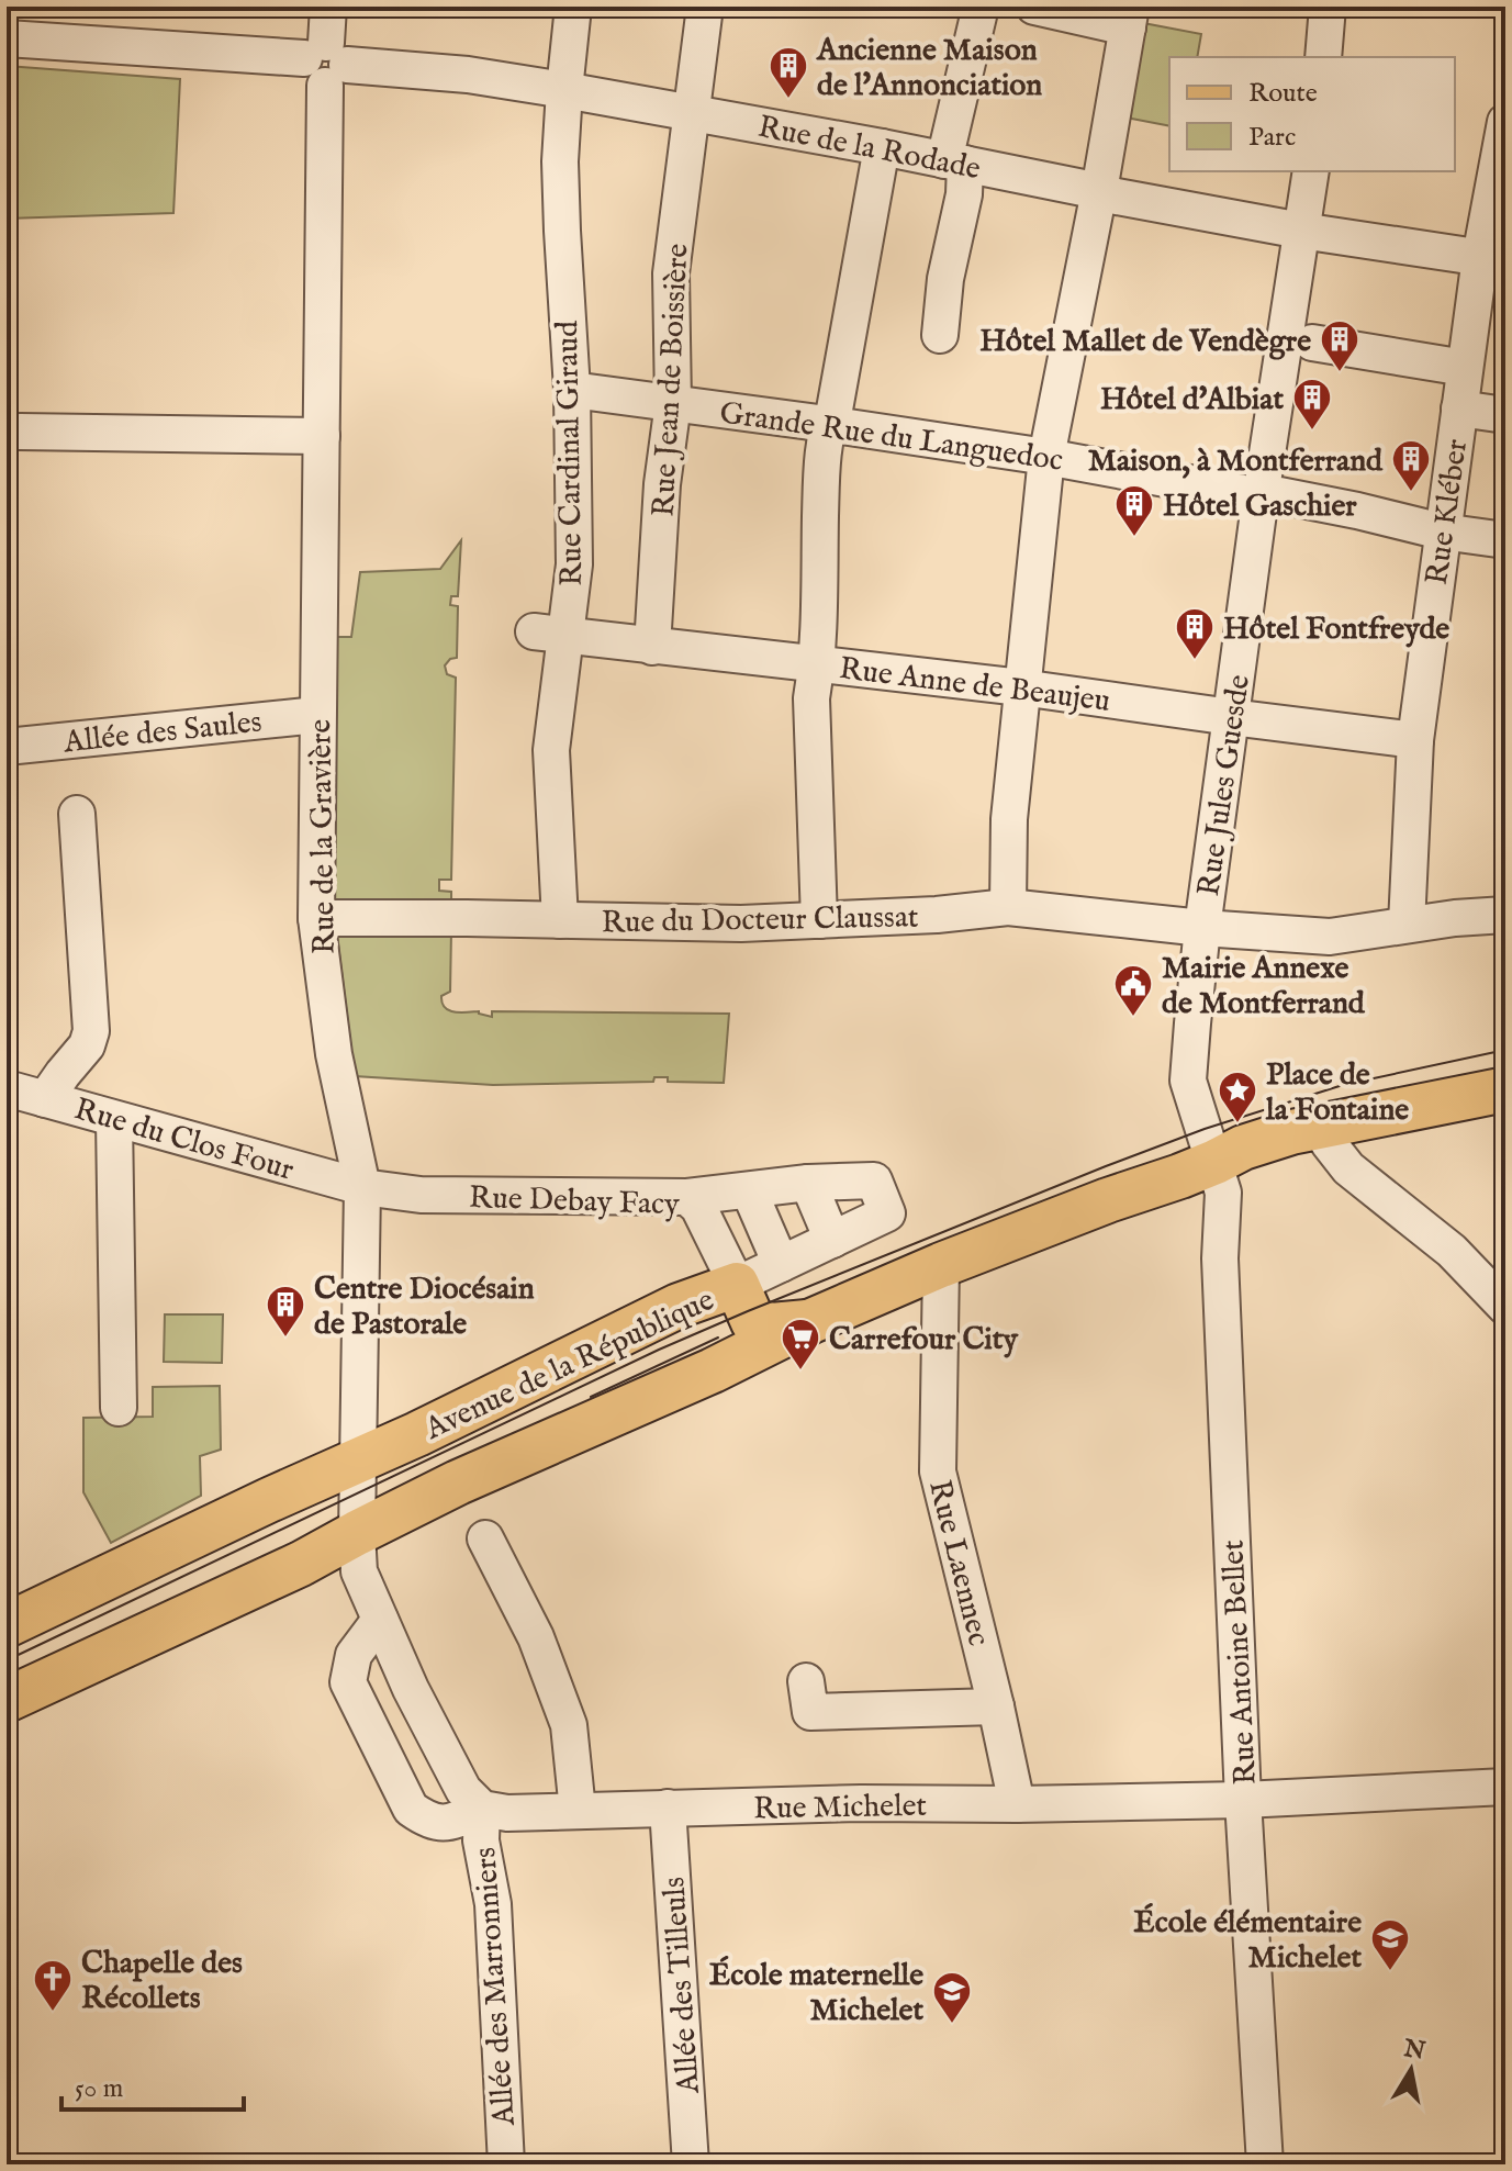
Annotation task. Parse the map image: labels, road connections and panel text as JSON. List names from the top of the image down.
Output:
{
  "streets": {
    "main road": ["Avenue de la République"],
    "street": [
      "Rue de la Rodade",
      "Rue Jean de Boissière",
      "Grande Rue du Languedoc",
      "Rue Cardinal Giraud",
      "Rue Kléber",
      "Rue Anne de Beaujeu",
      "Allée des Saules",
      "Rue Jules Guesde",
      "Rue de la Gravière",
      "Rue du Docteur Claussat",
      "Rue du Clos Four",
      "Rue Debay Facy",
      "Rue Laennec",
      "Rue Antoine Bellet",
      "Rue Michelet",
      "Allée des Tilleuls",
      "Allée des Marronniers"
    ]
  },
  "crossings": [
    ["Rue de la Rodade", "Rue Jean de Boissière"],
    ["Rue de la Rodade", "Rue Cardinal Giraud"],
    ["Rue de la Rodade", "Rue Kléber"],
    ["Rue de la Rodade", "Rue Jules Guesde"],
    ["Rue de la Rodade", "Rue de la Gravière"],
    ["Rue Jean de Boissière", "Grande Rue du Languedoc"],
    ["Rue Jean de Boissière", "Rue Anne de Beaujeu"],
    ["Grande Rue du Languedoc", "Rue Cardinal Giraud"],
    ["Grande Rue du Languedoc", "Rue Kléber"],
    ["Grande Rue du Languedoc", "Rue Jules Guesde"],
    ["Rue Cardinal Giraud", "Rue Anne de Beaujeu"],
    ["Rue Cardinal Giraud", "Rue du Docteur Claussat"],
    ["Rue Kléber", "Rue Anne de Beaujeu"],
    ["Rue Kléber", "Rue du Docteur Claussat"],
    ["Rue Anne de Beaujeu", "Rue Jules Guesde"],
    ["Allée des Saules", "Rue de la Gravière"],
    ["Rue Jules Guesde", "Rue du Docteur Claussat"],
    ["Rue Jules Guesde", "Avenue de la République"],
    ["Rue Jules Guesde", "Rue Antoine Bellet"],
    ["Rue de la Gravière", "Rue du Docteur Claussat"],
    ["Rue de la Gravière", "Rue du Clos Four"],
    ["Rue de la Gravière", "Rue Debay Facy"],
    ["Rue de la Gravière", "Avenue de la République"],
    ["Rue du Clos Four", "Rue Debay Facy"],
    ["Rue Debay Facy", "Avenue de la République"],
    ["Avenue de la République", "Rue Laennec"],
    ["Avenue de la République", "Rue Antoine Bellet"],
    ["Rue Laennec", "Rue Michelet"],
    ["Rue Antoine Bellet", "Rue Michelet"],
    ["Rue Michelet", "Allée des Tilleuls"],
    ["Rue Michelet", "Allée des Marronniers"]
  ],
  "places": {
    "building": [
      "Ancienne Maison de l'Annonciation",
      "Hôtel Mallet de Vendègre",
      "Hôtel d'Albiat",
      "Maison, à Montferrand",
      "Hôtel Gaschier",
      "Hôtel Fontfreyde",
      "Centre Diocésain de Pastorale"
    ],
    "public building": ["Mairie Annexe de Montferrand"],
    "place": ["Place de la Fontaine"],
    "supermarket": ["Carrefour City"],
    "school or university": ["École élémentaire Michelet", "École maternelle Michelet"],
    "church": ["Chapelle des Récollets"]
  },
  "legend": ["Route", "Parc"],
  "scale_bar": "50 m",
  "north": "top"
}
